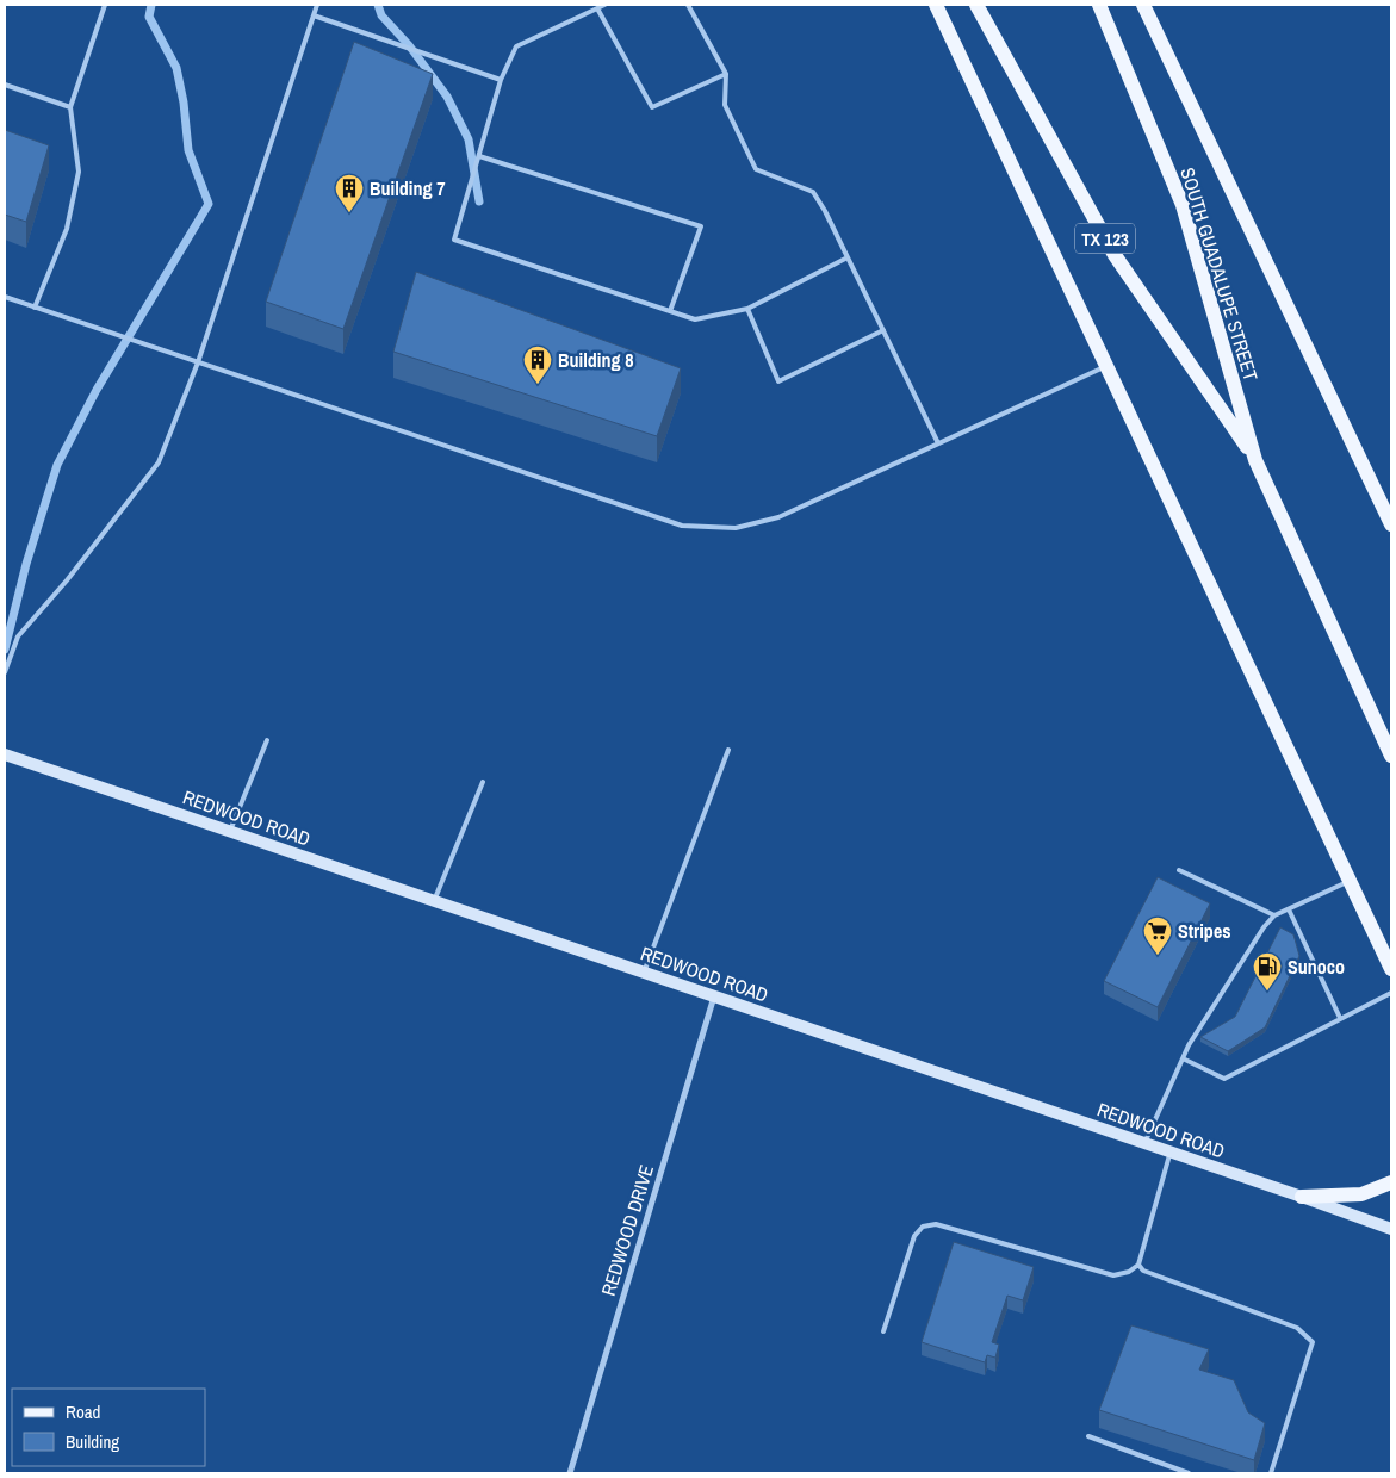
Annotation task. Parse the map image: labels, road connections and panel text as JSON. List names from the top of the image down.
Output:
{
  "streets": {
    "main road": ["TX 123", "SOUTH GUADALUPE STREET"],
    "street": ["REDWOOD ROAD", "REDWOOD DRIVE"]
  },
  "crossings": [
    ["REDWOOD ROAD", "REDWOOD DRIVE"]
  ],
  "places": {
    "building": ["Building 7", "Building 8"],
    "supermarket": ["Stripes"],
    "fuel station": ["Sunoco"]
  },
  "legend": ["Road", "Building"]
}
